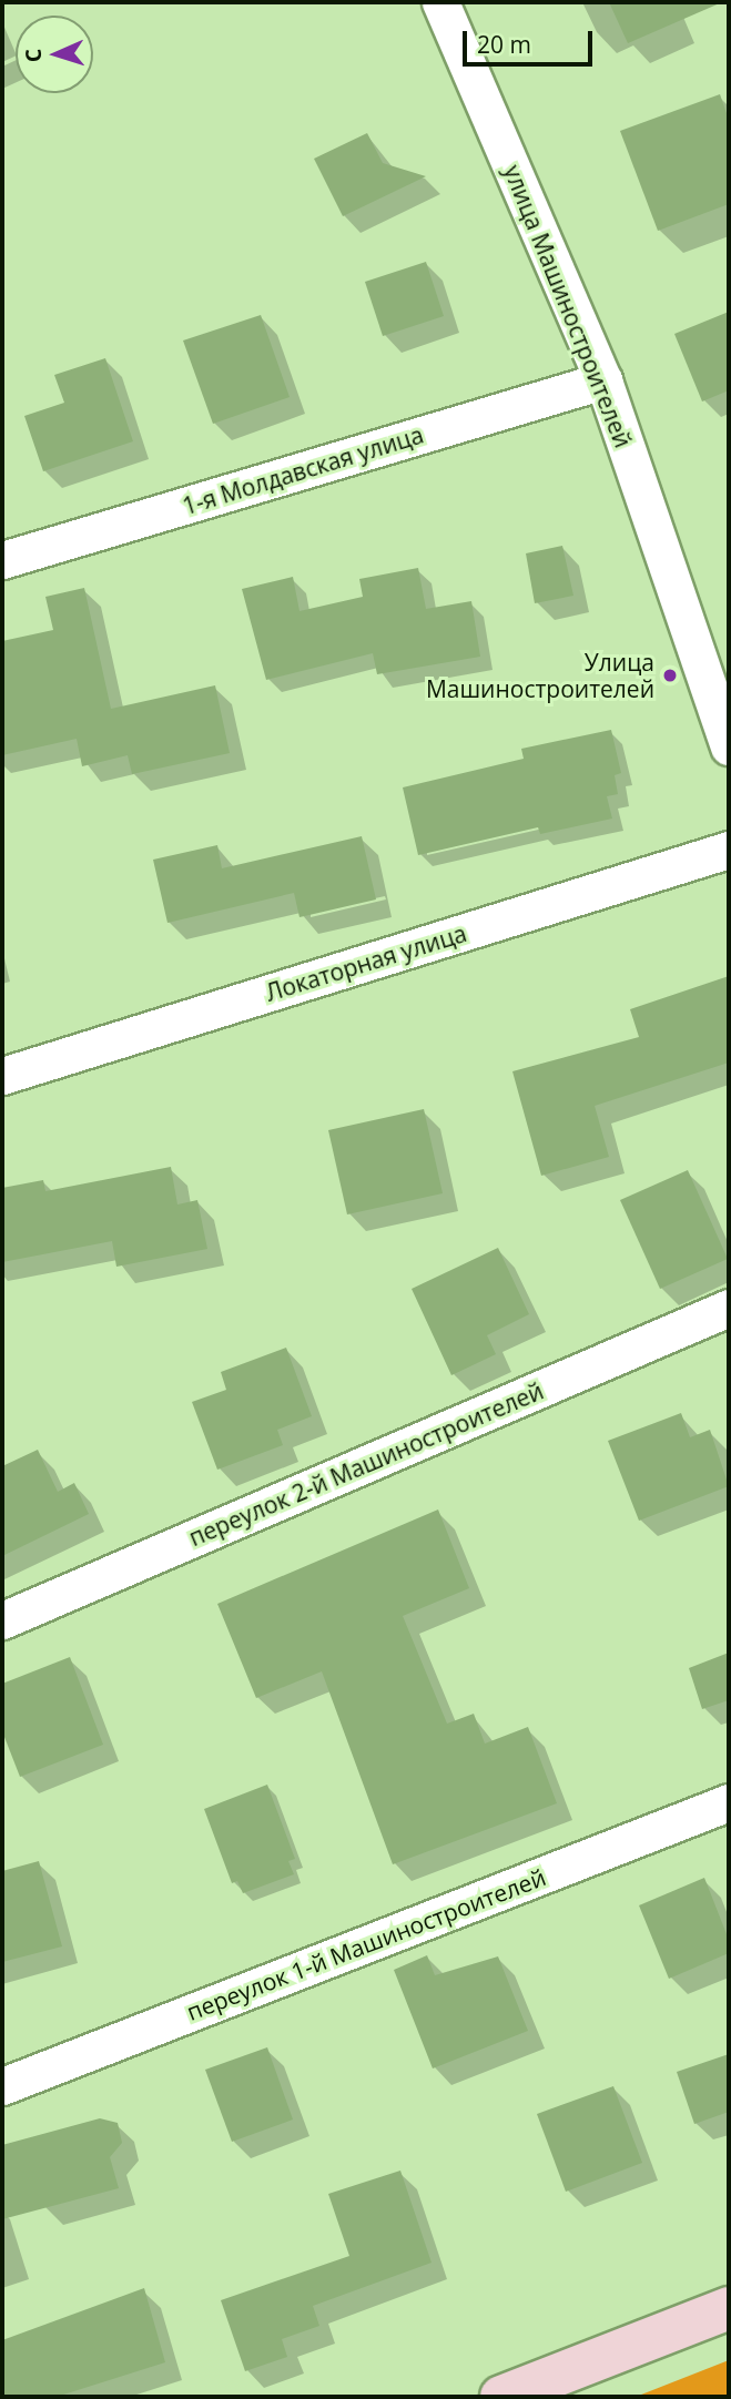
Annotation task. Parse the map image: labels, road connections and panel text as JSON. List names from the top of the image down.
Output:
{
  "streets": {
    "street": [
      "улица Машиностроителей",
      "1-я Молдавская улица",
      "Локаторная улица",
      "переулок 2-й Машиностроителей",
      "переулок 1-й Машиностроителей"
    ]
  },
  "crossings": [
    ["улица Машиностроителей", "1-я Молдавская улица"]
  ],
  "places": ["Улица Машиностроителей"],
  "scale_bar": "20 m",
  "north": "left"
}
